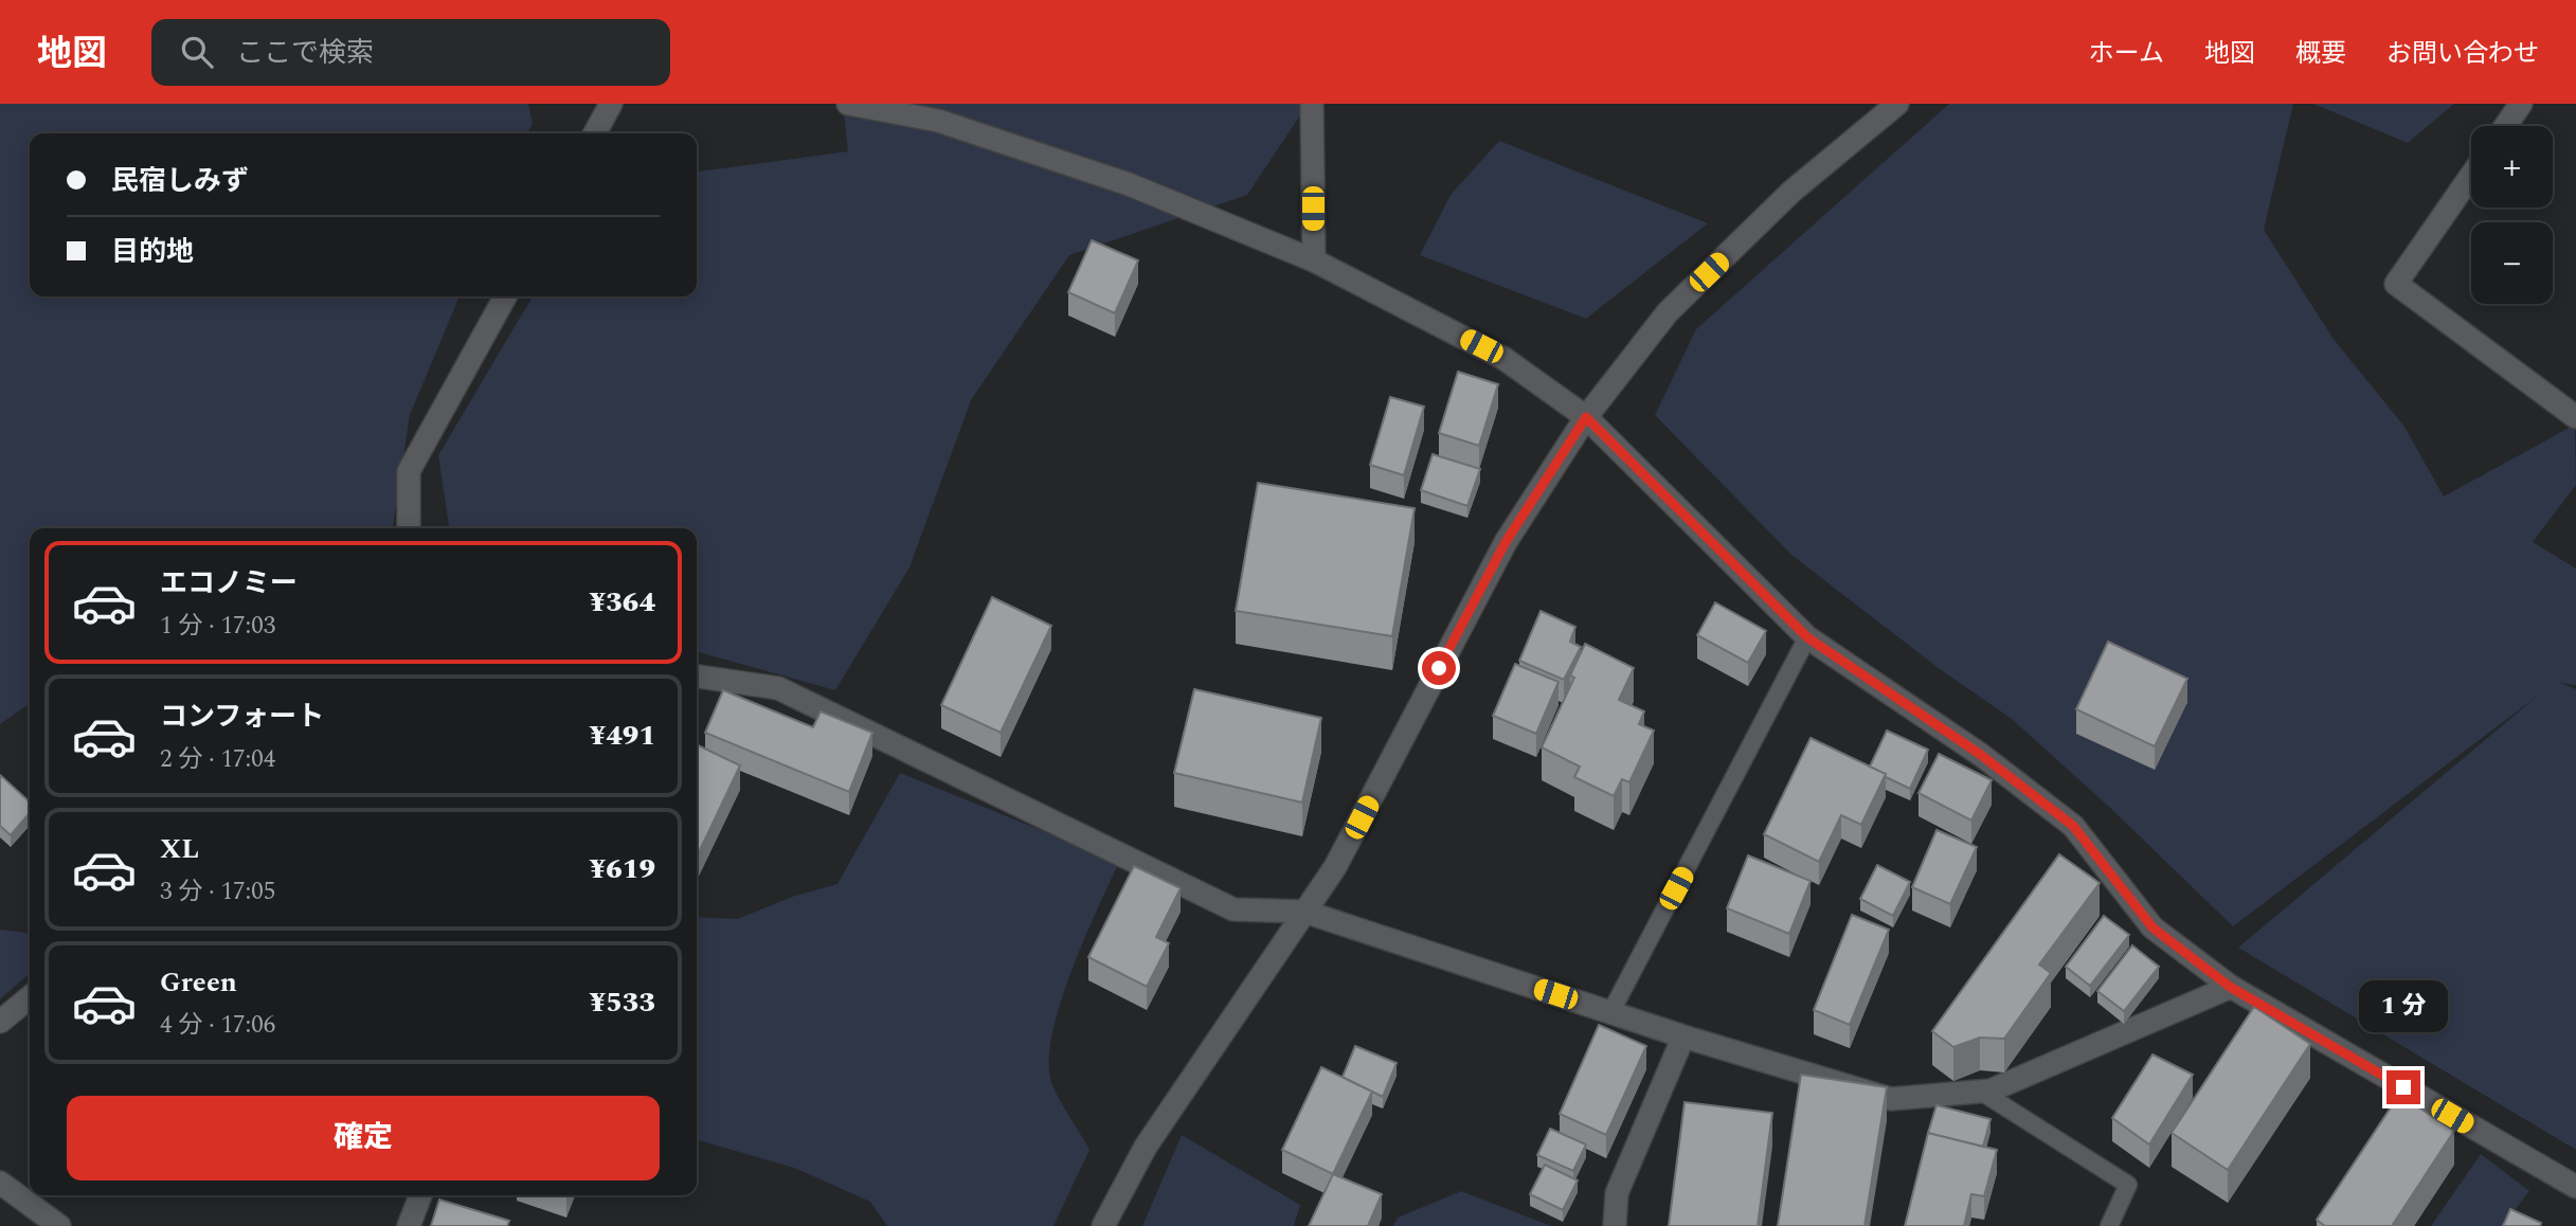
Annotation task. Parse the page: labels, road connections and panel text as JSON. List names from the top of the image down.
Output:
{
  "page": {
    "header": "地図",
    "search": "ここで検索",
    "nav": [
      "ホーム",
      "地図",
      "概要",
      "お問い合わせ"
    ],
    "map_buttons": ["+", "−"],
    "banner": ["民宿しみず", "目的地"],
    "list": [
      {
        "name": "エコノミー",
        "note": "1 分 · 17:03",
        "value": "¥364"
      },
      {
        "name": "コンフォート",
        "note": "2 分 · 17:04",
        "value": "¥491"
      },
      {
        "name": "XL",
        "note": "3 分 · 17:05",
        "value": "¥619"
      },
      {
        "name": "Green",
        "note": "4 分 · 17:06",
        "value": "¥533"
      }
    ],
    "bubble": "1 分",
    "buttons": "確定"
  }
}
